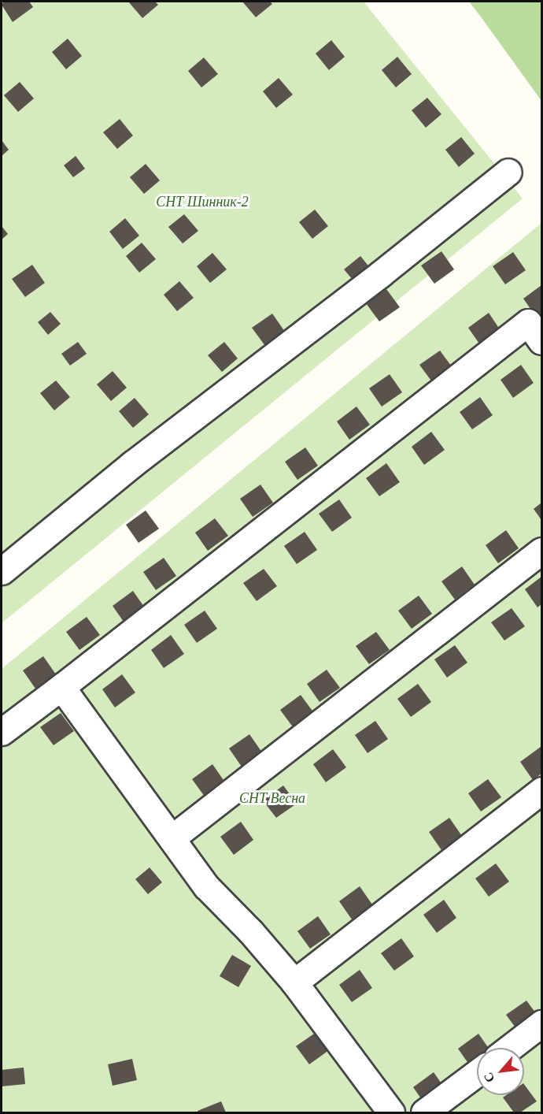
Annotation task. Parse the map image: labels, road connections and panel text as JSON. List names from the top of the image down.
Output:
{
  "parks": ["СНТ Шинник-2", "СНТ Весна"],
  "north": "bottom left"
}
